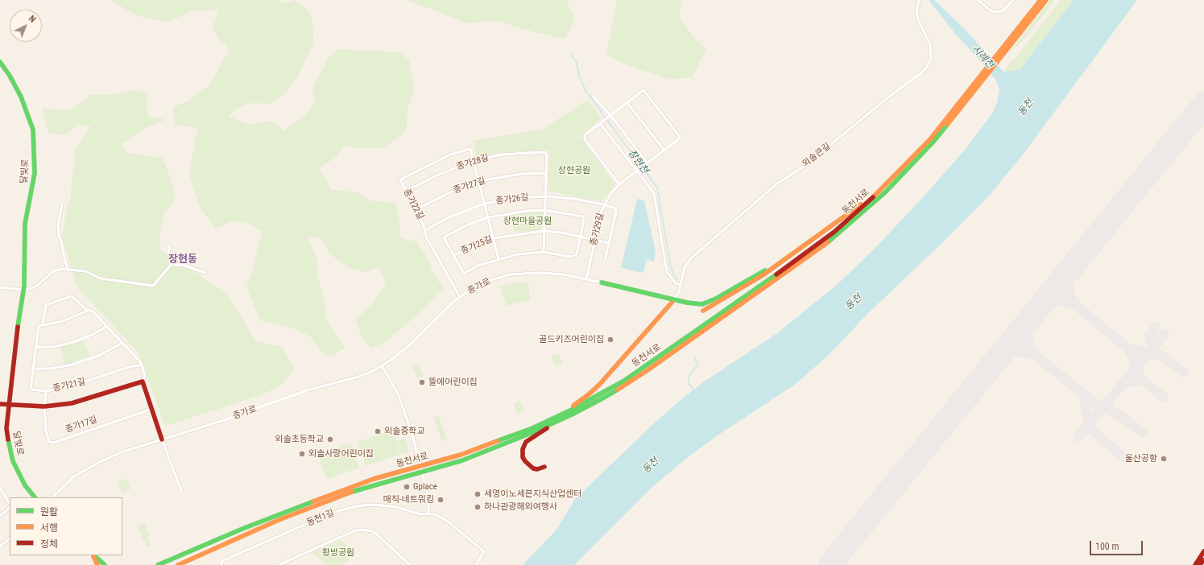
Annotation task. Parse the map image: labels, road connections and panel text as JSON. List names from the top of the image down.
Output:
{
  "streets": {
    "main road": ["달빛로", "동천서로"],
    "street": [
      "외솔큰길",
      "종가28길",
      "종가27길",
      "종가26길",
      "종가22길",
      "종가29길",
      "종가25길",
      "종가로",
      "종가21길",
      "종가17길",
      "동천1길"
    ]
  },
  "crossings": [
    ["종가28길", "종가27길"],
    ["종가28길", "종가22길"],
    ["종가27길", "종가22길"],
    ["종가26길", "종가22길"],
    ["종가26길", "종가29길"],
    ["종가22길", "종가로"],
    ["종가29길", "종가25길"],
    ["종가29길", "종가로"]
  ],
  "districts": ["장현동"],
  "water": ["시례천", "동천", "장현천"],
  "parks": ["장현공원", "장현마을공원", "황방공원"],
  "places": [
    "골드키즈어린이집",
    "뜰에어린이집",
    "외솔중학교",
    "외솔초등학교",
    "외솔사랑어린이집",
    "울산공항",
    "Gplace",
    "세영이노세븐지식산업센터",
    "매직-네트워킹",
    "하나관광해외여행사"
  ],
  "legend": ["원활", "서행", "정체"],
  "scale_bar": "100 m",
  "north": "top right"
}
